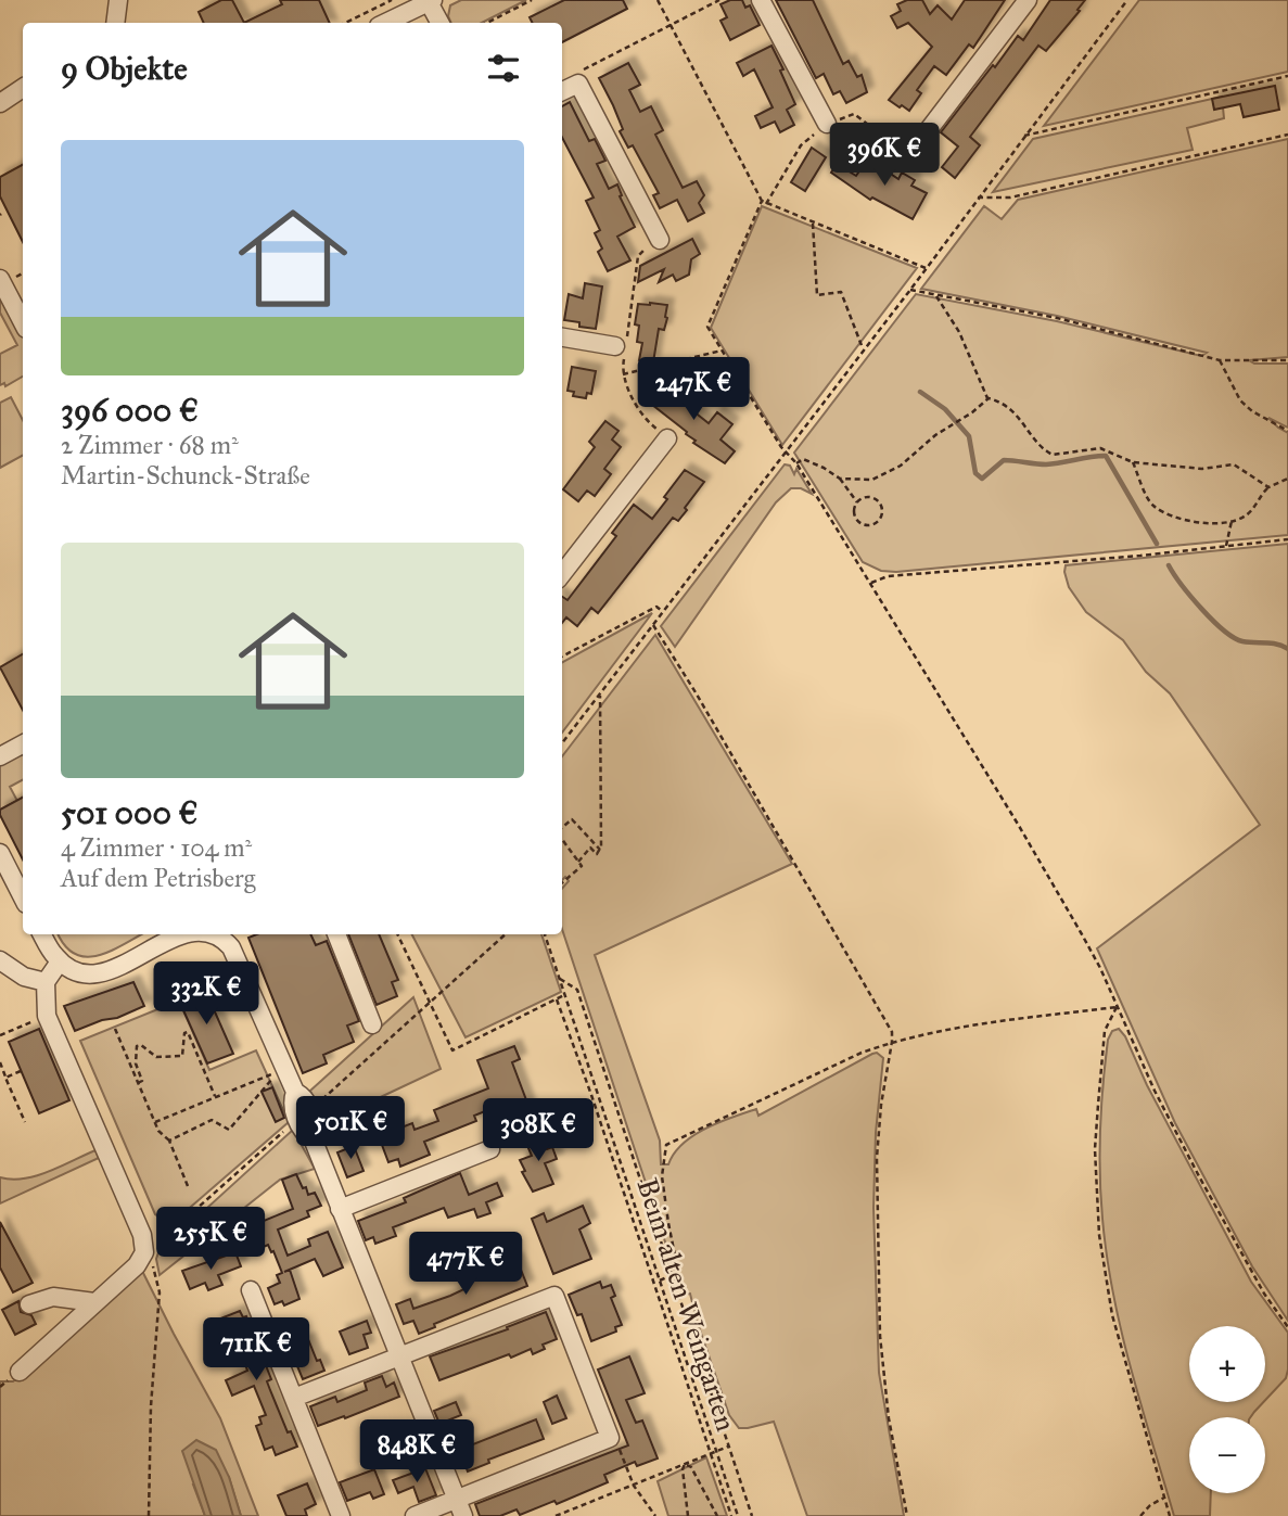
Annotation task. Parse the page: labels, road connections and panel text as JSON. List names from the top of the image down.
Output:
{
  "streets": {
    "path": ["Beim alten Weingarten"]
  },
  "page": {
    "heading": "9 Objekte",
    "list": [
      {
        "name": "396 000 €",
        "note": "2 Zimmer · 68 m² · Martin-Schunck-Straße"
      },
      {
        "name": "501 000 €",
        "note": "4 Zimmer · 104 m² · Auf dem Petrisberg"
      }
    ],
    "price": [
      "396K €",
      "247K €",
      "332K €",
      "501K €",
      "308K €",
      "255K €",
      "477K €",
      "711K €",
      "848K €"
    ],
    "map_buttons": ["+", "−"]
  }
}
